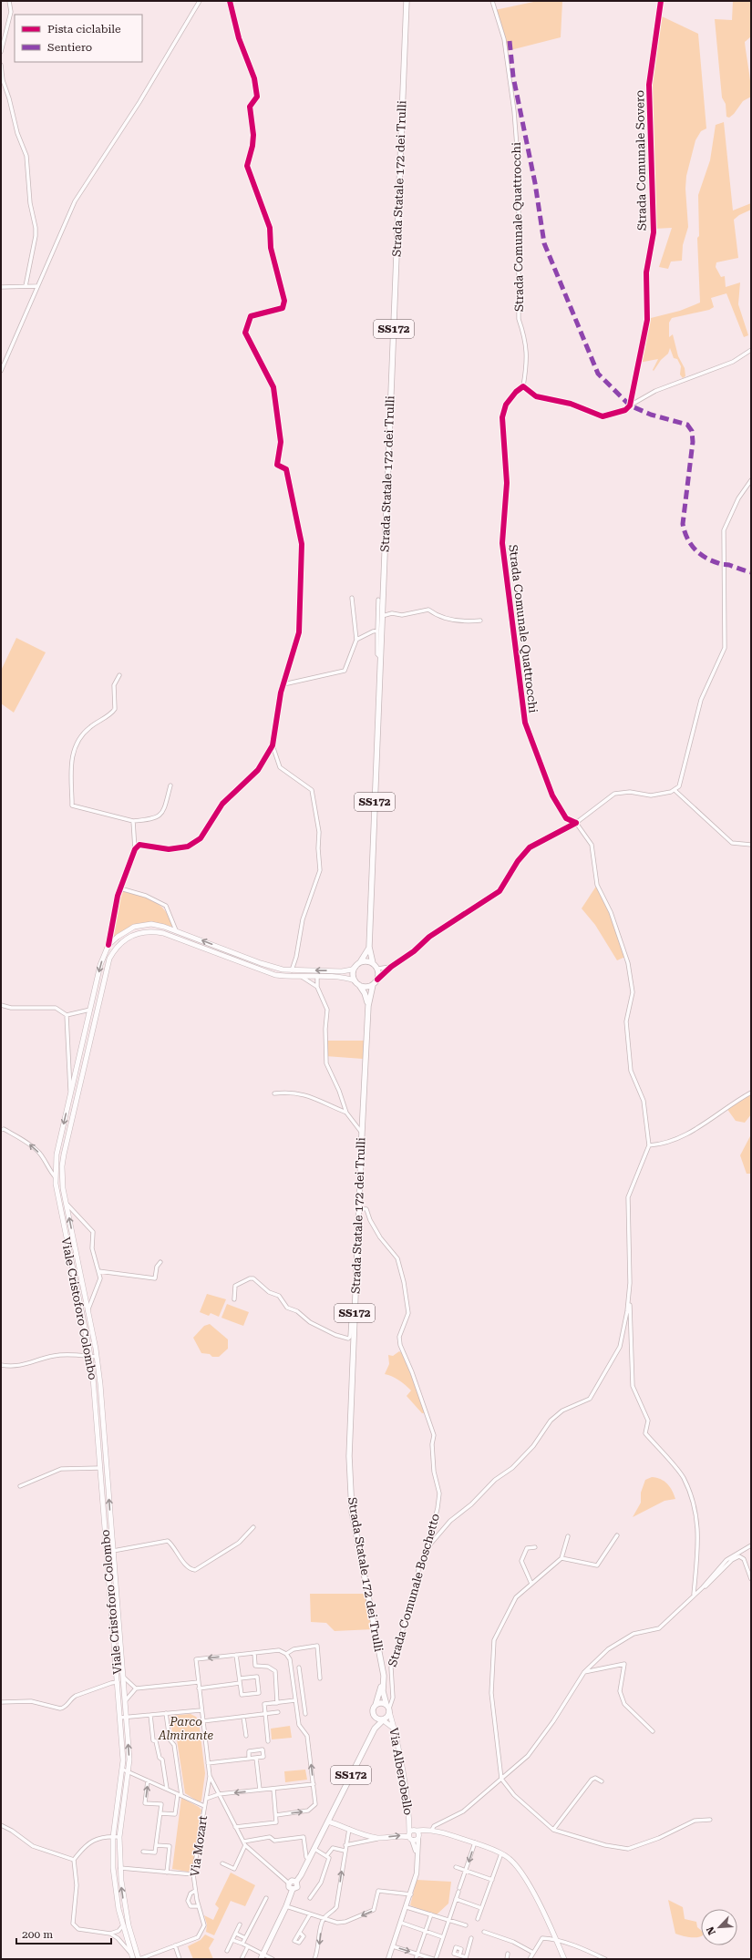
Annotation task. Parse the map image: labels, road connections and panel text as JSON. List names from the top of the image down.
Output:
{
  "streets": {
    "main road": [
      "Strada Statale 172 dei Trulli",
      "SS172",
      "Viale Cristoforo Colombo",
      "Via Alberobello"
    ],
    "street": [
      "Strada Comunale Sovero",
      "Strada Comunale Quattrocchi",
      "Strada Comunale Boschetto",
      "Via Mozart"
    ]
  },
  "crossings": [
    ["Strada Statale 172 dei Trulli", "Viale Cristoforo Colombo"],
    ["Strada Statale 172 dei Trulli", "Strada Comunale Boschetto"],
    ["Strada Statale 172 dei Trulli", "Via Alberobello"],
    ["Viale Cristoforo Colombo", "Via Mozart"],
    ["Strada Comunale Boschetto", "Via Alberobello"]
  ],
  "parks": ["Parco Almirante"],
  "legend": ["Pista ciclabile", "Sentiero"],
  "scale_bar": "200 m",
  "north": "bottom left"
}
